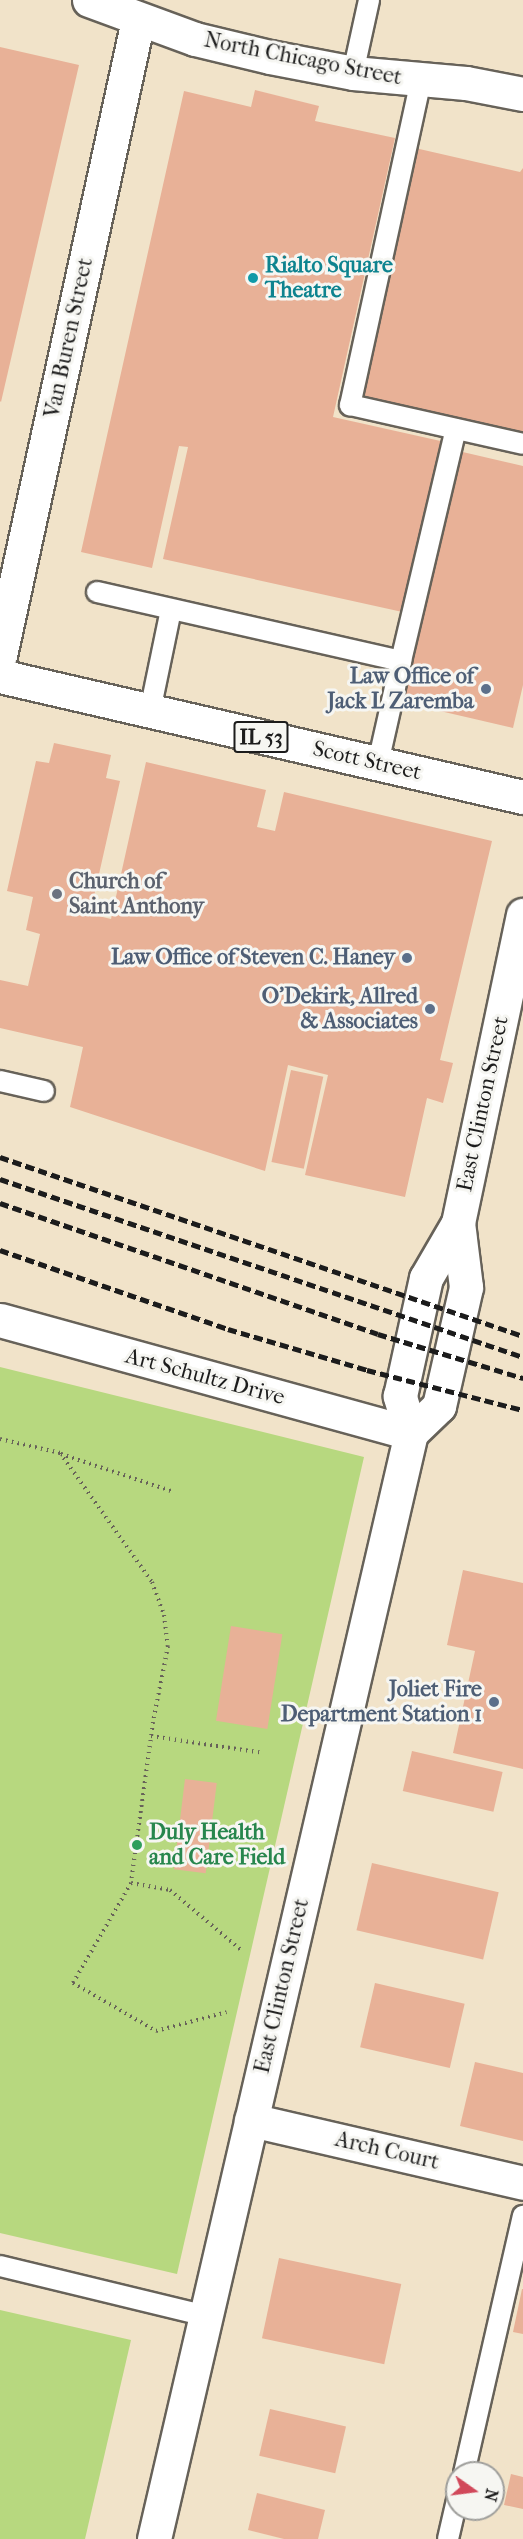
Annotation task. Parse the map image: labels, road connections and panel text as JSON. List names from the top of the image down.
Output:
{
  "streets": {
    "street": [
      "North Chicago Street",
      "Van Buren Street",
      "IL 53",
      "Scott Street",
      "East Clinton Street",
      "Art Schultz Drive",
      "Arch Court"
    ]
  },
  "crossings": [
    ["North Chicago Street", "Van Buren Street"],
    ["East Clinton Street", "Art Schultz Drive"],
    ["East Clinton Street", "Arch Court"]
  ],
  "places": [
    "Rialto Square Theatre",
    "Law Office of Jack L Zaremba",
    "Church of Saint Anthony",
    "Law Office of Steven C. Haney",
    "O'Dekirk, Allred & Associates",
    "Joliet Fire Department Station 1",
    "Duly Health and Care Field"
  ],
  "north": "right"
}
